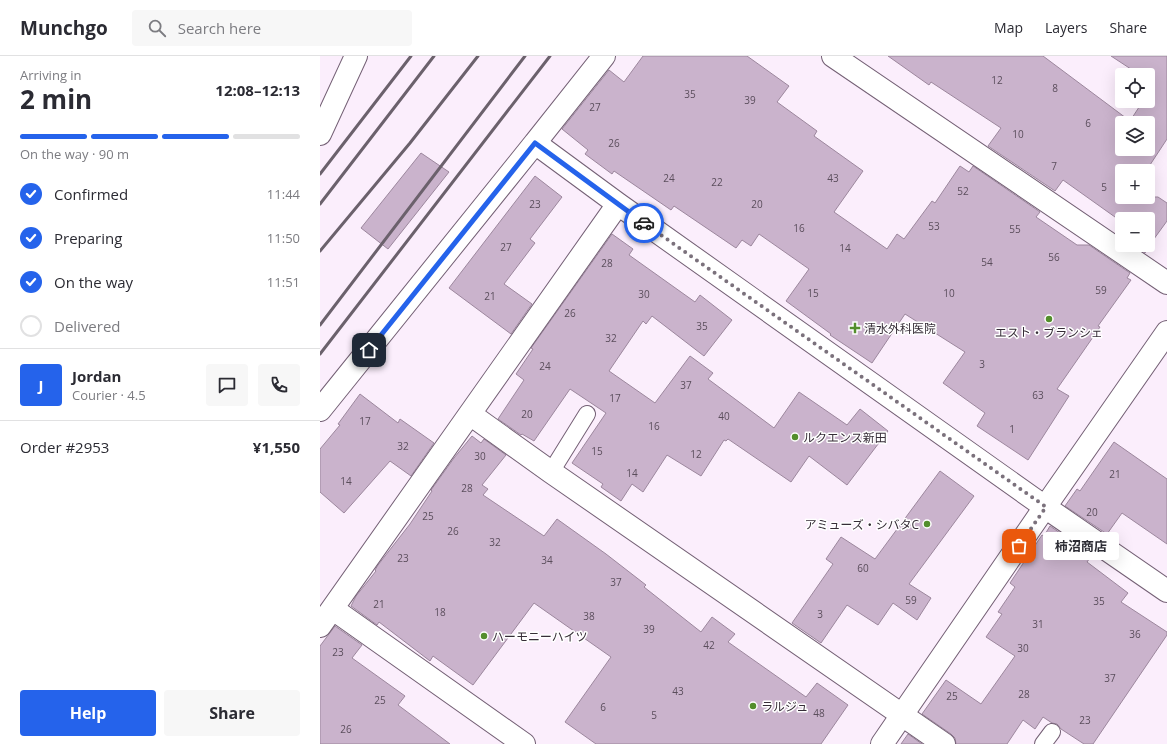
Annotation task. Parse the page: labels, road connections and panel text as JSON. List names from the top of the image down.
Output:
{
  "places": {
    "other": [
      "エスト・ブランシェ",
      "ルクエンス新田",
      "アミューズ・シバタC",
      "柿沼商店",
      "ハーモニーハイツ",
      "ラルジュ"
    ],
    "health": ["清水外科医院"]
  },
  "house_numbers": [
    "12",
    "8",
    "35",
    "39",
    "27",
    "6",
    "10",
    "26",
    "7",
    "24",
    "43",
    "22",
    "5",
    "52",
    "23",
    "20",
    "53",
    "16",
    "55",
    "27",
    "14",
    "56",
    "54",
    "28",
    "59",
    "15",
    "10",
    "30",
    "21",
    "26",
    "35",
    "32",
    "3",
    "24",
    "37",
    "63",
    "17",
    "20",
    "40",
    "17",
    "16",
    "1",
    "32",
    "15",
    "12",
    "30",
    "14",
    "21",
    "14",
    "28",
    "20",
    "25",
    "26",
    "32",
    "23",
    "34",
    "60",
    "37",
    "59",
    "35",
    "21",
    "18",
    "3",
    "38",
    "31",
    "39",
    "36",
    "42",
    "30",
    "23",
    "37",
    "43",
    "28",
    "25",
    "25",
    "6",
    "48",
    "5",
    "23",
    "26"
  ],
  "page": {
    "header": "Munchgo",
    "search": "Search here",
    "nav": ["Map", "Layers", "Share"],
    "heading": ["2 min", "Arriving in", "12:08–12:13"],
    "panel": [
      "Jordan",
      "Courier · 4.5",
      "Order #2953",
      "¥1,550"
    ],
    "map_buttons": ["+", "−"],
    "bar": "On the way · 90 m",
    "list": [
      ["Confirmed", "11:44"],
      ["Preparing", "11:50"],
      ["On the way", "11:51"],
      "Delivered"
    ],
    "round": "J",
    "bubble": "柿沼商店",
    "buttons": ["Help", "Share"]
  }
}
